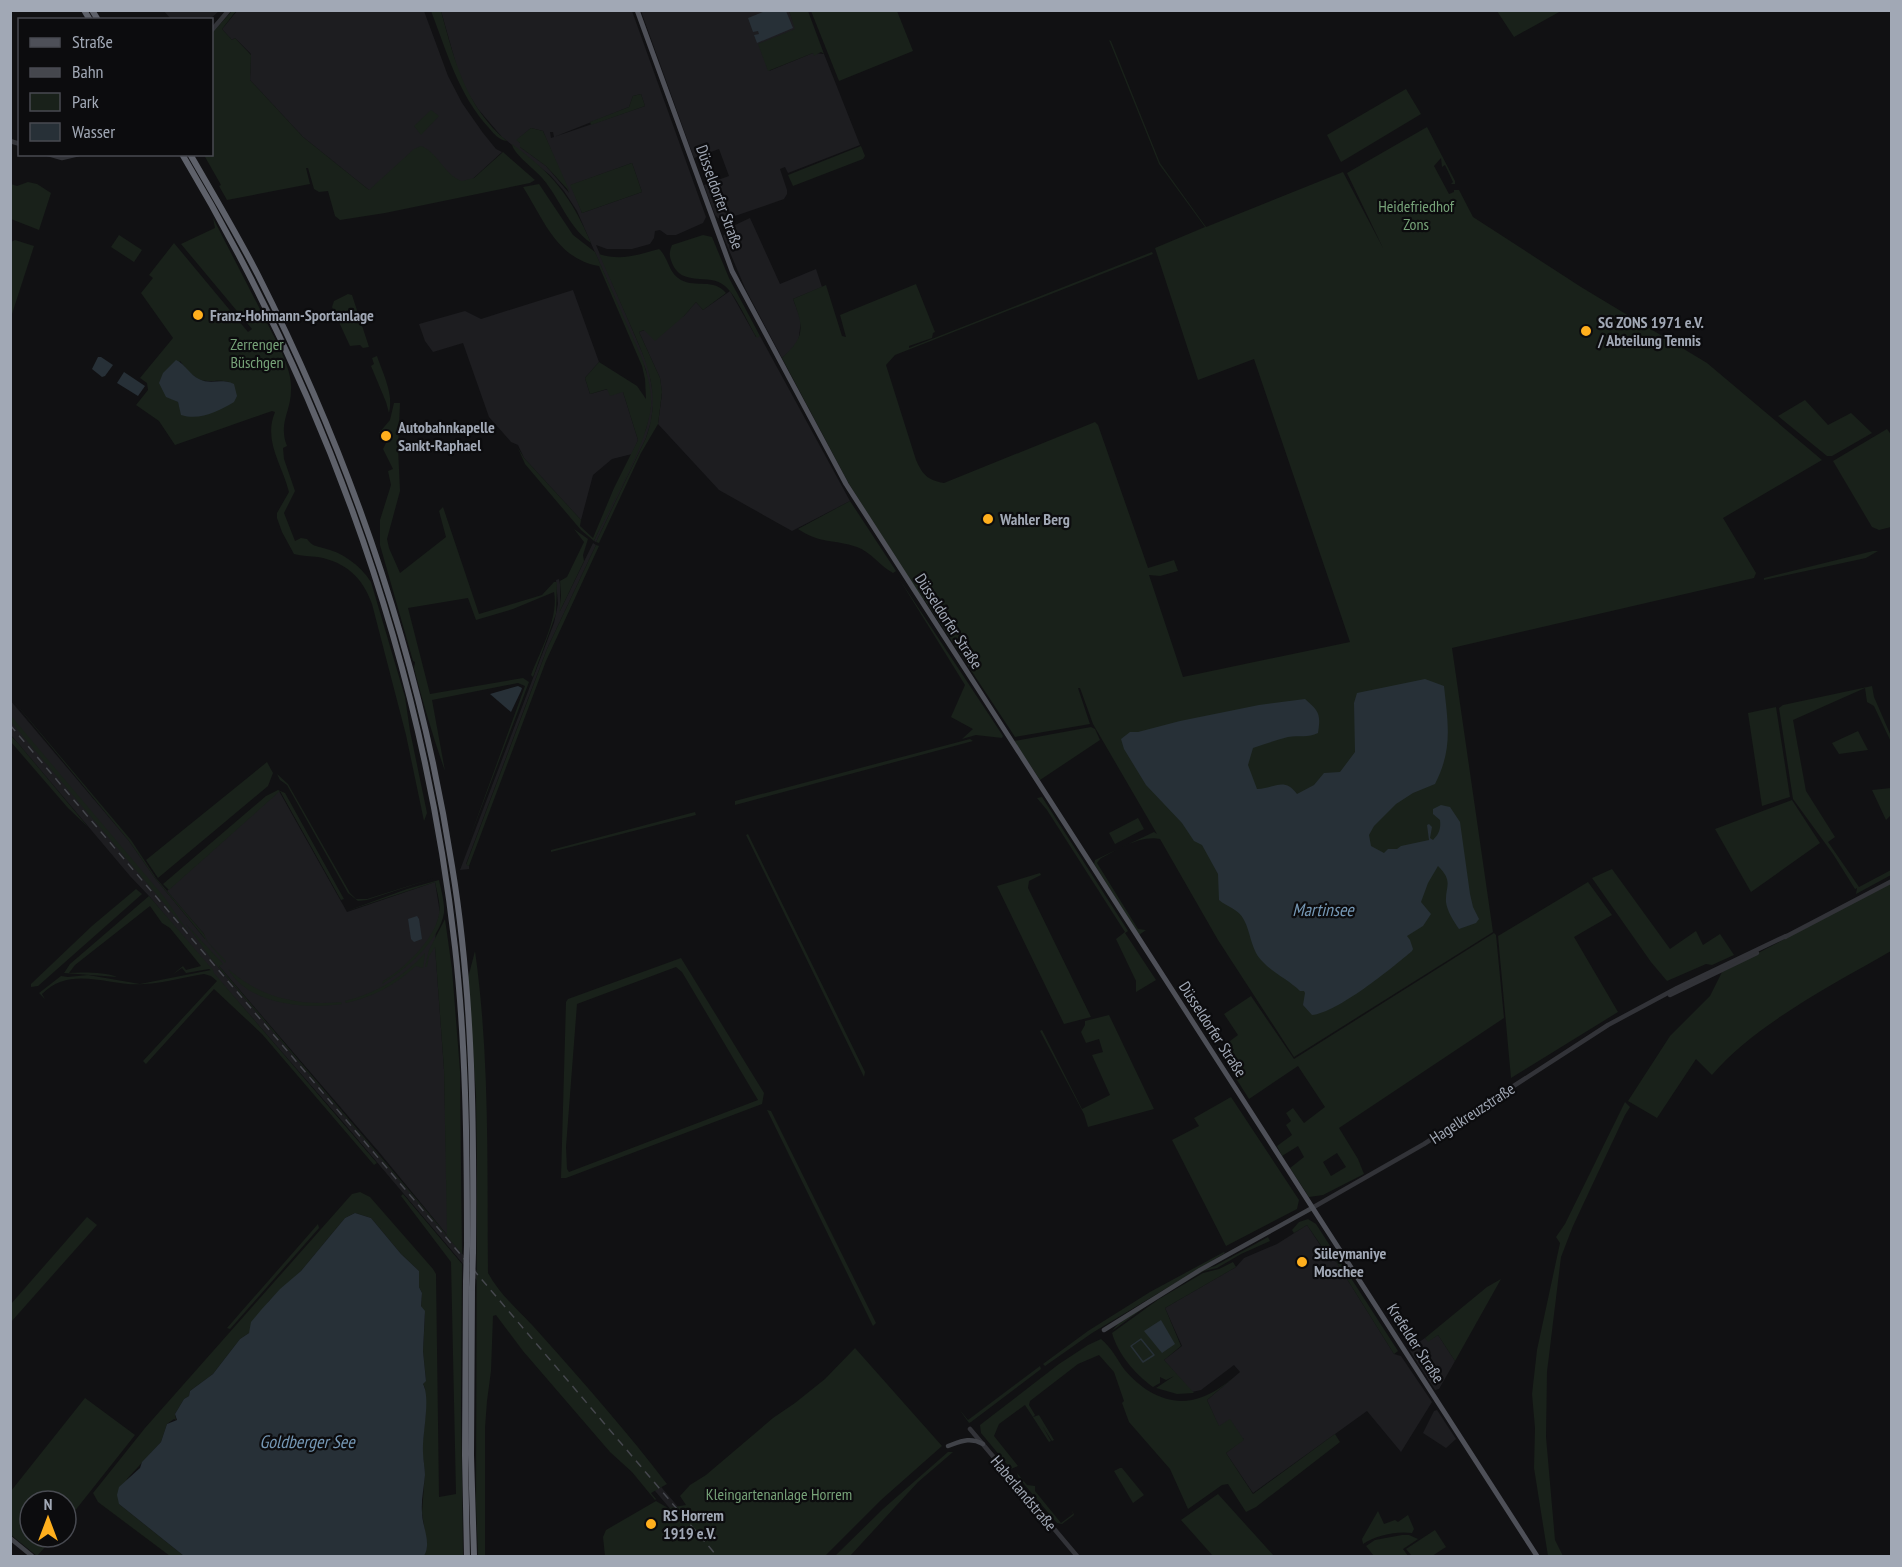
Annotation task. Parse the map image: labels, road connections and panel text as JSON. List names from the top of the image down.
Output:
{
  "streets": {
    "main road": ["Düsseldorfer Straße", "Krefelder Straße"],
    "street": ["Hagelkreuzstraße", "Haberlandstraße"]
  },
  "crossings": [
    ["Düsseldorfer Straße", "Hagelkreuzstraße"],
    ["Düsseldorfer Straße", "Krefelder Straße"],
    ["Hagelkreuzstraße", "Krefelder Straße"]
  ],
  "water": ["Martinsee", "Goldberger See"],
  "parks": ["Heidefriedhof Zons", "Zerrenger Büschgen", "Kleingartenanlage Horrem"],
  "places": [
    "Franz-Hohmann-Sportanlage",
    "SG ZONS 1971 e.V. / Abteilung Tennis",
    "Autobahnkapelle Sankt-Raphael",
    "Wahler Berg",
    "Süleymaniye Moschee",
    "RS Horrem 1919 e.V."
  ],
  "legend": [
    "Straße",
    "Bahn",
    "Park",
    "Wasser"
  ],
  "north": "top"
}
